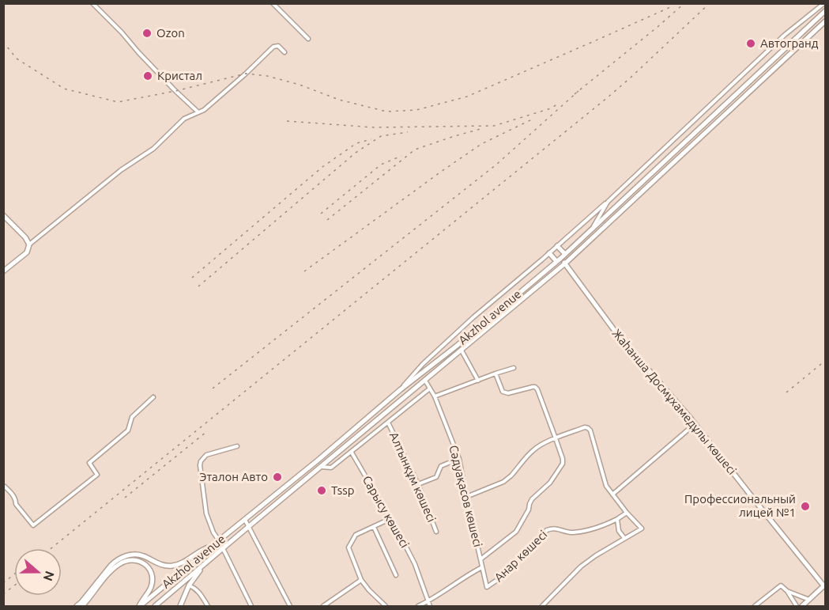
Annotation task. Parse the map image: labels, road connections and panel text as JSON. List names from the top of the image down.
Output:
{
  "streets": {
    "main road": ["Akzhol avenue", "Жаһанша Досмұхамедұлы көшесі"],
    "street": [
      "Алтынқұм көшесі",
      "Сәдуақасов көшесі",
      "Сарысу көшесі",
      "Анар көшесі"
    ]
  },
  "crossings": [
    ["Akzhol avenue", "Жаһанша Досмұхамедұлы көшесі"],
    ["Akzhol avenue", "Сәдуақасов көшесі"],
    ["Сәдуақасов көшесі", "Анар көшесі"]
  ],
  "places": [
    "Ozon",
    "Автогранд",
    "Кристал",
    "Эталон Авто",
    "Tssp",
    "Профессиональный лицей №1"
  ],
  "north": "right"
}
